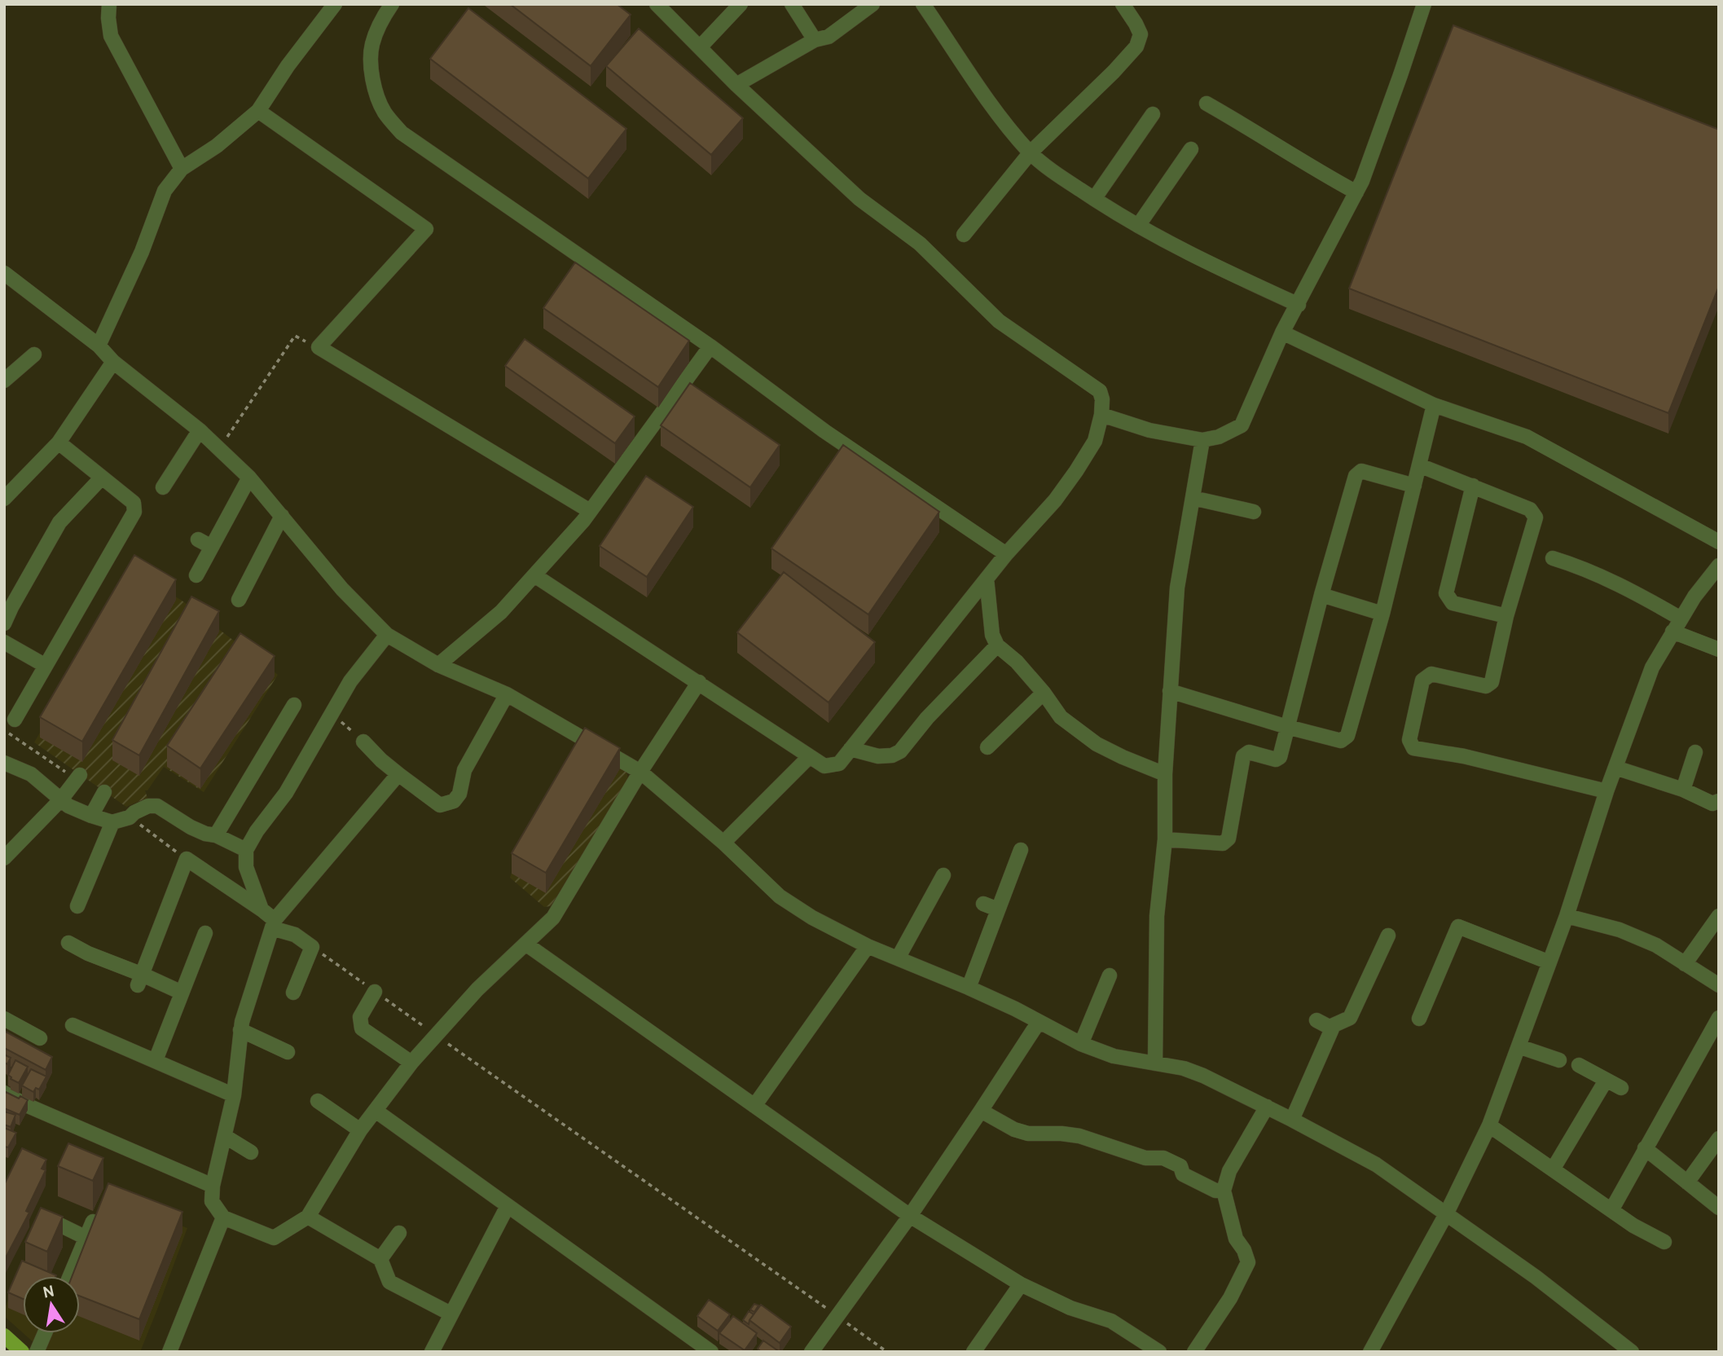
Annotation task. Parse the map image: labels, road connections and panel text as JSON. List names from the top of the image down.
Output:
{
  "north": "top"
}
